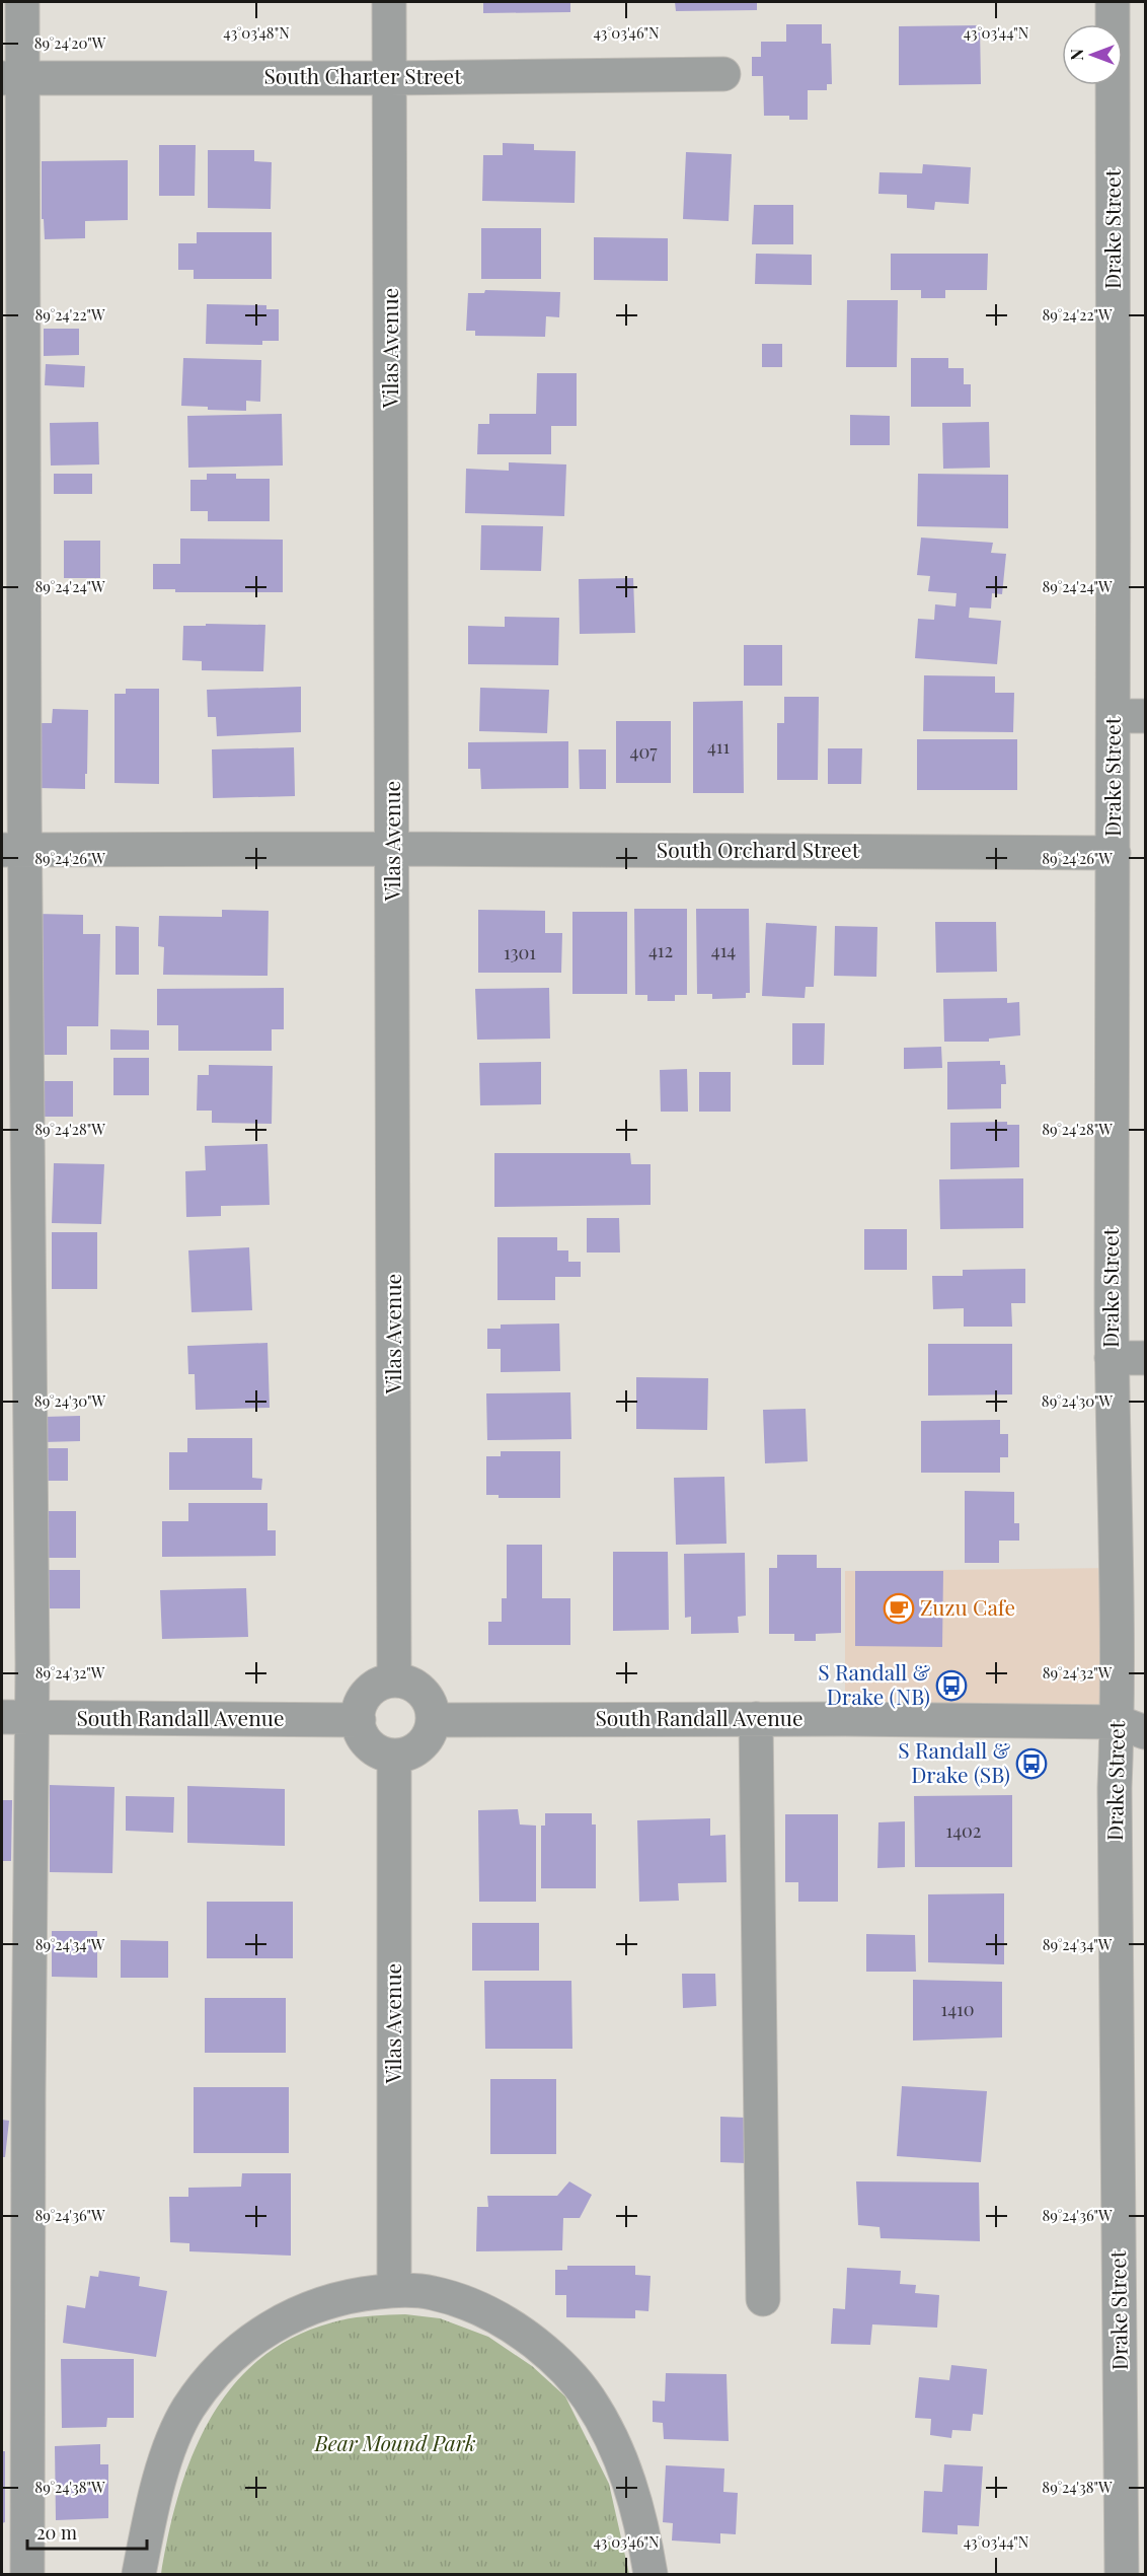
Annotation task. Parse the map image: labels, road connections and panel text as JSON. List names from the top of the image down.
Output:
{
  "streets": {
    "street": [
      "South Charter Street",
      "Drake Street",
      "Vilas Avenue",
      "South Orchard Street",
      "South Randall Avenue"
    ]
  },
  "crossings": [
    ["South Charter Street", "Vilas Avenue"],
    ["Drake Street", "South Orchard Street"],
    ["Drake Street", "South Randall Avenue"],
    ["Vilas Avenue", "South Orchard Street"],
    ["Vilas Avenue", "South Randall Avenue"]
  ],
  "parks": ["Bear Mound Park"],
  "places": {
    "cafe": ["Zuzu Cafe"],
    "bus stop": ["S Randall & Drake (NB)", "S Randall & Drake (SB)"]
  },
  "house_numbers": [
    "411",
    "407",
    "412",
    "414",
    "1301",
    "1402",
    "1410"
  ],
  "scale_bar": "20 m",
  "north": "left",
  "coordinates": [
    "43°03'48\"N",
    "43°03'46\"N",
    "43°03'44\"N",
    "89°24'20\"W",
    "89°24'22\"W",
    "89°24'24\"W",
    "89°24'26\"W",
    "89°24'28\"W",
    "89°24'30\"W",
    "89°24'32\"W",
    "89°24'34\"W",
    "89°24'36\"W",
    "89°24'38\"W"
  ]
}
